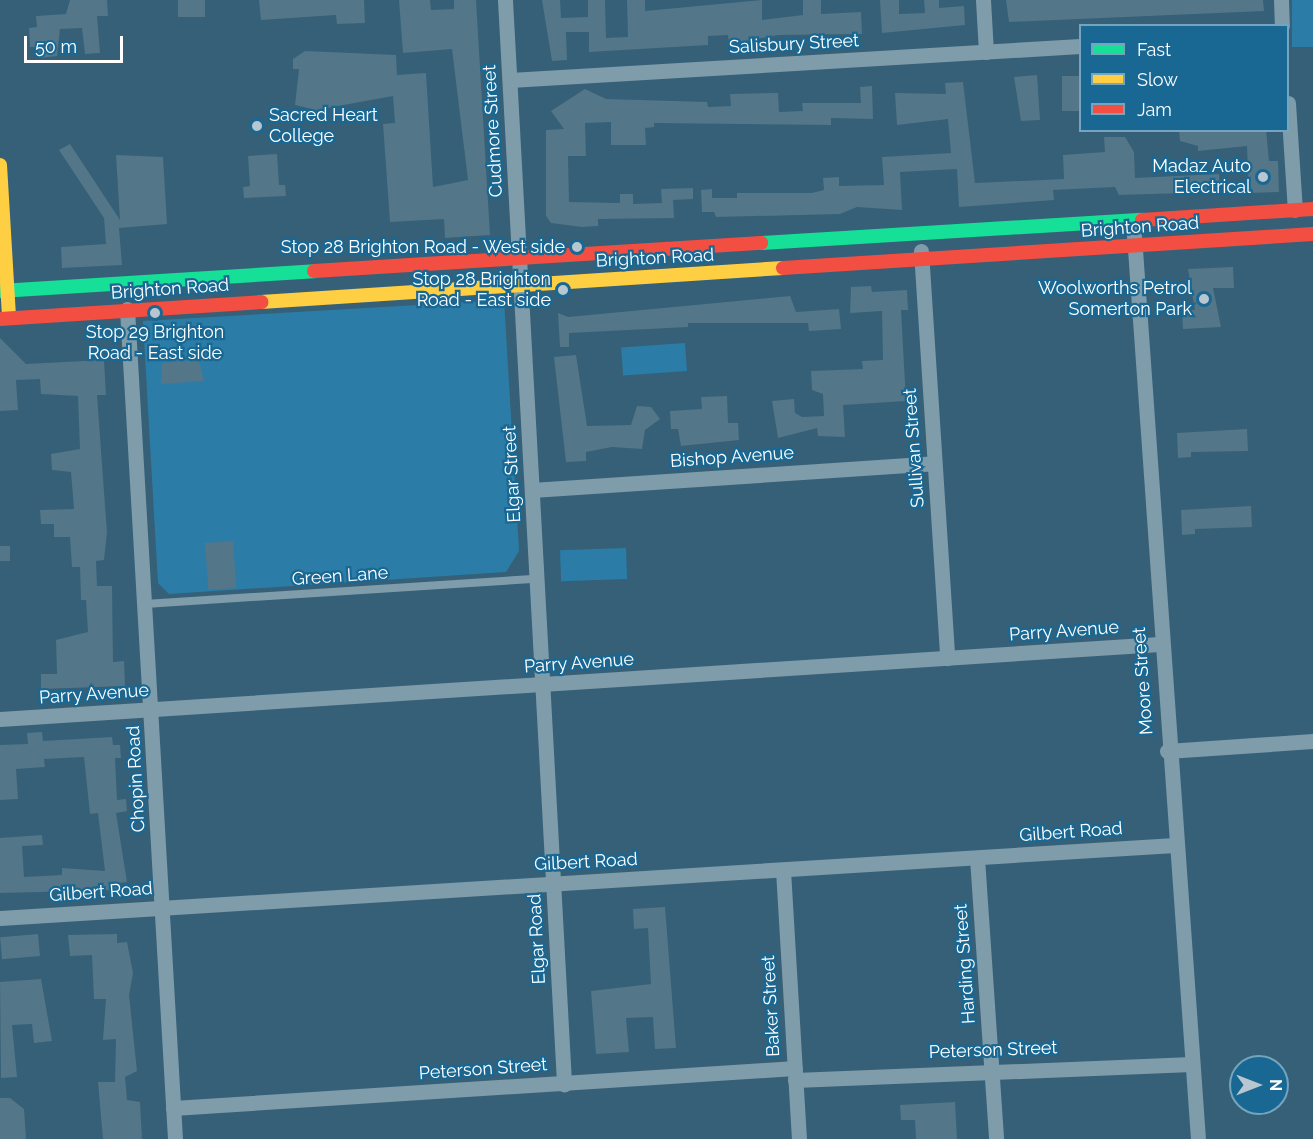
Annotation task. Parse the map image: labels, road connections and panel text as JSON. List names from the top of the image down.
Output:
{
  "streets": {
    "main road": ["Brighton Road"],
    "street": [
      "Salisbury Street",
      "Cudmore Street",
      "Sullivan Street",
      "Bishop Avenue",
      "Elgar Street",
      "Parry Avenue",
      "Moore Street",
      "Chopin Road",
      "Gilbert Road",
      "Elgar Road",
      "Harding Street",
      "Baker Street",
      "Peterson Street"
    ],
    "lane": ["Green Lane"]
  },
  "crossings": [
    ["Salisbury Street", "Cudmore Street"],
    ["Cudmore Street", "Brighton Road"],
    ["Cudmore Street", "Elgar Street"],
    ["Brighton Road", "Sullivan Street"],
    ["Brighton Road", "Elgar Street"],
    ["Brighton Road", "Moore Street"],
    ["Brighton Road", "Chopin Road"],
    ["Sullivan Street", "Bishop Avenue"],
    ["Sullivan Street", "Parry Avenue"],
    ["Bishop Avenue", "Elgar Street"],
    ["Elgar Street", "Green Lane"],
    ["Elgar Street", "Parry Avenue"],
    ["Elgar Street", "Elgar Road"],
    ["Green Lane", "Chopin Road"],
    ["Parry Avenue", "Moore Street"],
    ["Parry Avenue", "Chopin Road"],
    ["Parry Avenue", "Elgar Road"],
    ["Moore Street", "Gilbert Road"],
    ["Moore Street", "Peterson Street"],
    ["Chopin Road", "Gilbert Road"],
    ["Chopin Road", "Peterson Street"],
    ["Gilbert Road", "Elgar Road"],
    ["Gilbert Road", "Harding Street"],
    ["Gilbert Road", "Baker Street"],
    ["Elgar Road", "Peterson Street"],
    ["Harding Street", "Peterson Street"],
    ["Baker Street", "Peterson Street"]
  ],
  "places": [
    "Sacred Heart College",
    "Madaz Auto Electrical",
    "Stop 28 Brighton Road - West side",
    "Stop 28 Brighton Road - East side",
    "Woolworths Petrol Somerton Park",
    "Stop 29 Brighton Road - East side"
  ],
  "legend": ["Fast", "Slow", "Jam"],
  "scale_bar": "50 m",
  "north": "right"
}
